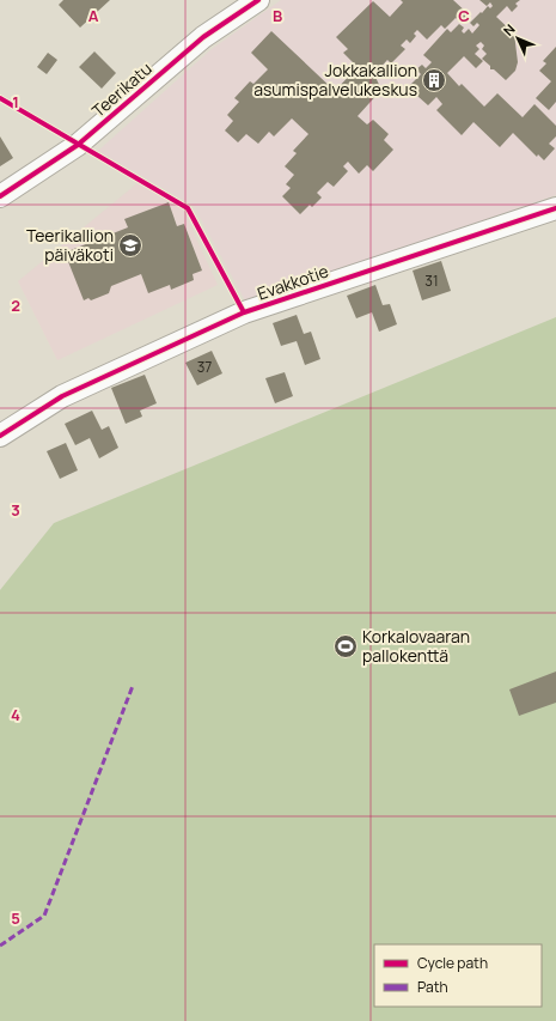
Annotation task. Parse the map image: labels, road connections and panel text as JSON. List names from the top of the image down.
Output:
{
  "streets": {
    "street": ["Teerikatu", "Evakkotie"]
  },
  "places": {
    "building": ["Jokkakallion asumispalvelukeskus"],
    "school or university": ["Teerikallion päiväkoti"],
    "sports": ["Korkalovaaran pallokenttä"]
  },
  "house_numbers": ["31", "37"],
  "legend": ["Cycle path", "Path"],
  "north": "top left",
  "grid": {
    "columns": ["A", "B", "C"],
    "rows": [
      "1",
      "2",
      "3",
      "4",
      "5"
    ]
  }
}
